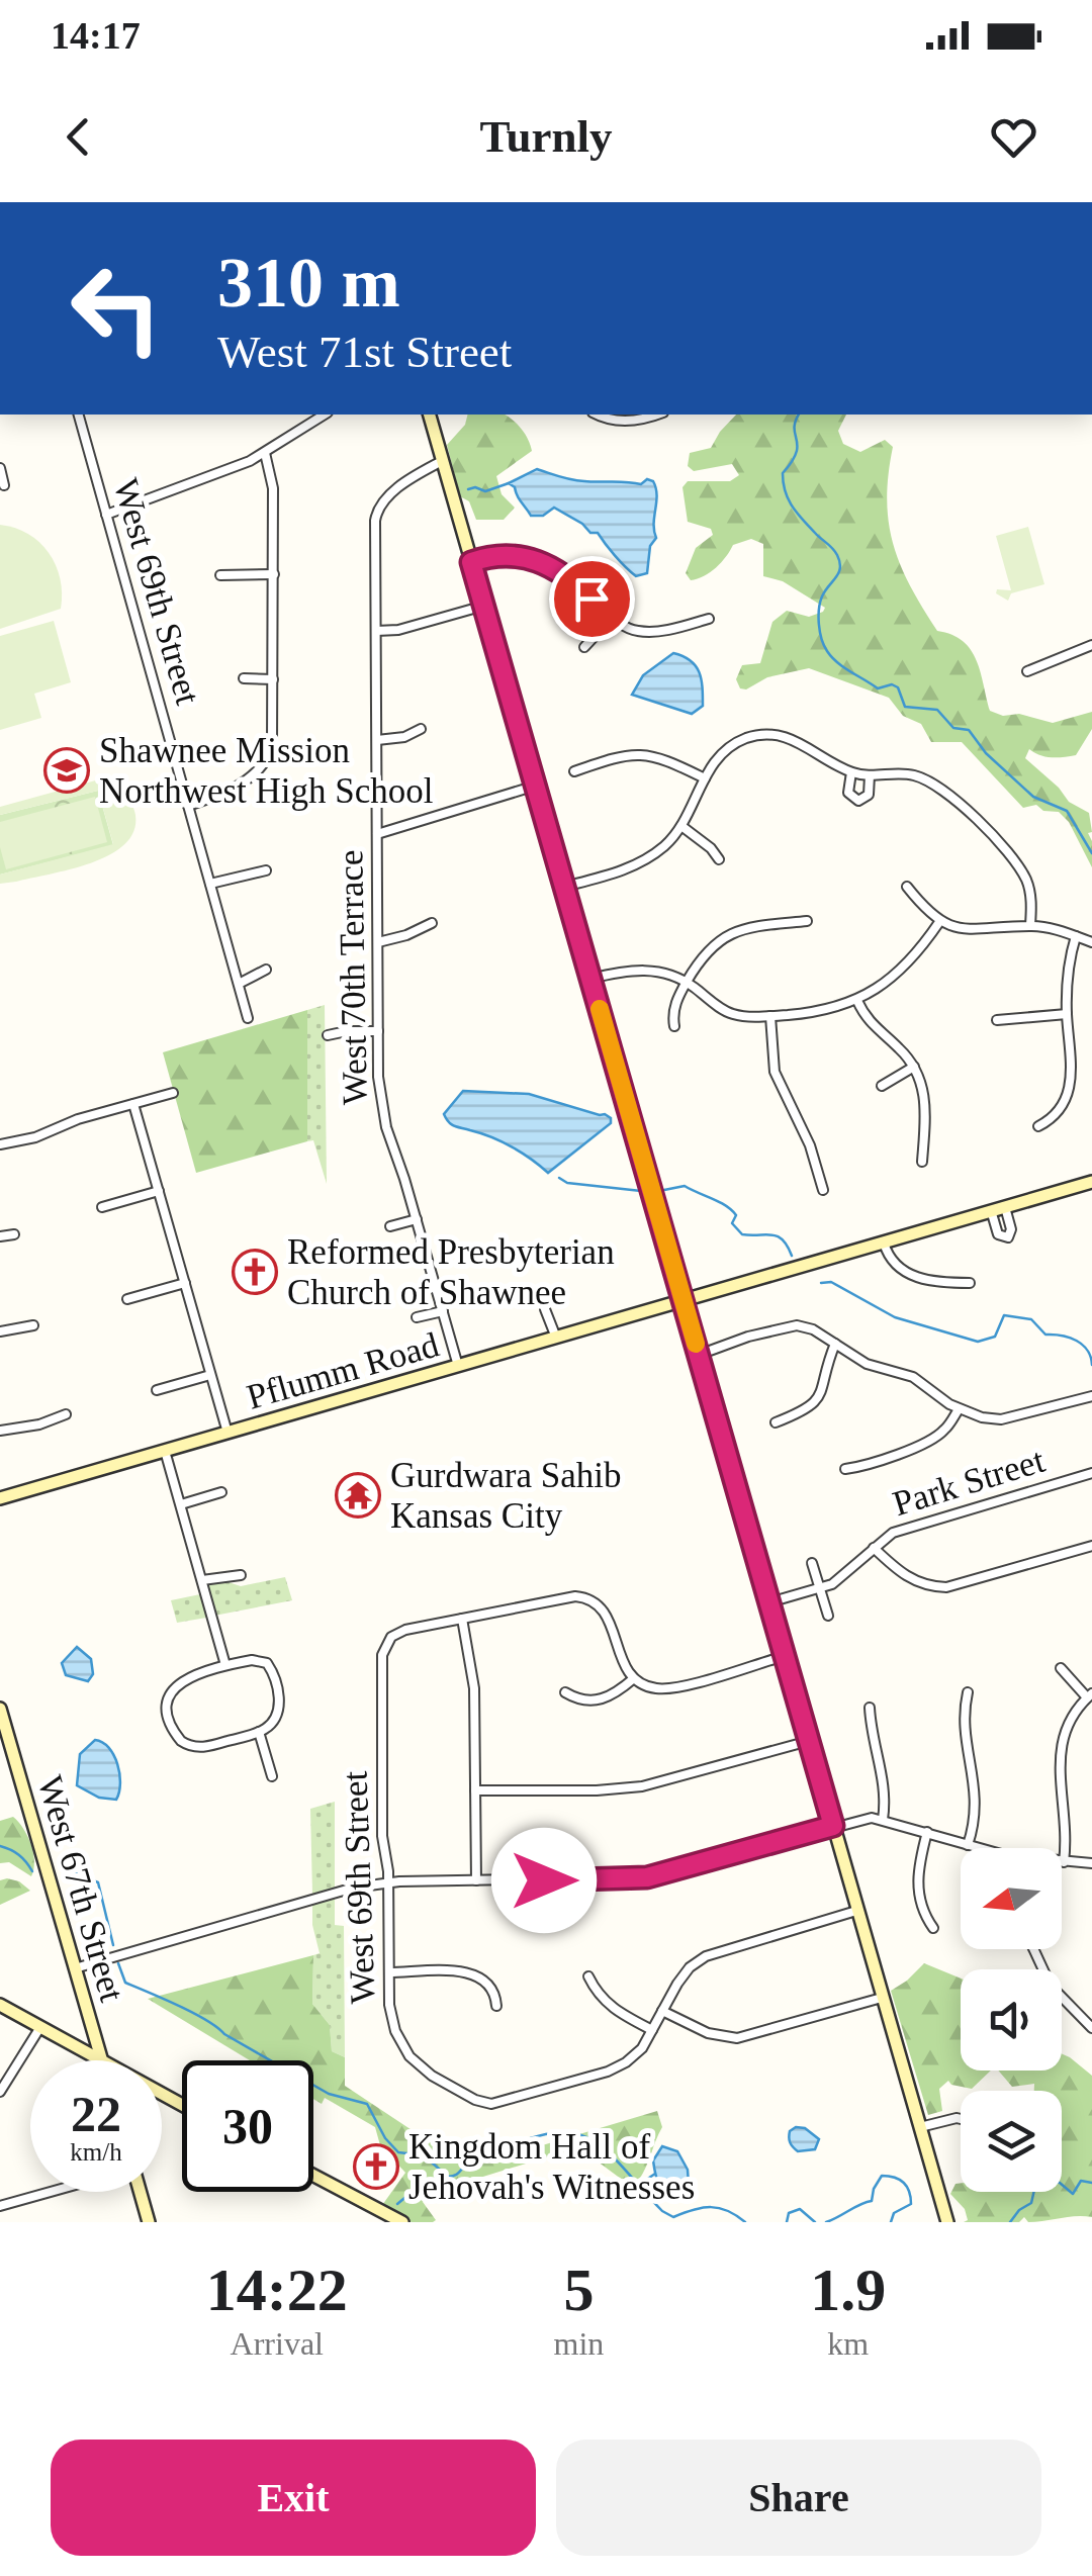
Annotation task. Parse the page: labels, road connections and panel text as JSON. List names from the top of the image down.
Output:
{
  "streets": {
    "street": [
      "West 69th Street",
      "West 70th Terrace",
      "Pflumm Road",
      "Park Street",
      "West 67th Street"
    ]
  },
  "crossings": [
    ["West 70th Terrace", "Pflumm Road"]
  ],
  "places": {
    "school or university": ["Shawnee Mission Northwest High School"],
    "church": ["Reformed Presbyterian Church of Shawnee", "Kingdom Hall of Jehovah's Witnesses"],
    "temple": ["Gurdwara Sahib Kansas City"]
  },
  "north": "left",
  "page": {
    "status": "14:17",
    "header": "Turnly",
    "turn": ["310 m", "West 71st Street"],
    "speed": "22 km/h",
    "limit": "30",
    "eta": [
      "14:22",
      "Arrival",
      "5",
      "min",
      "1.9",
      "km"
    ],
    "buttons": ["Exit", "Share"]
  }
}
